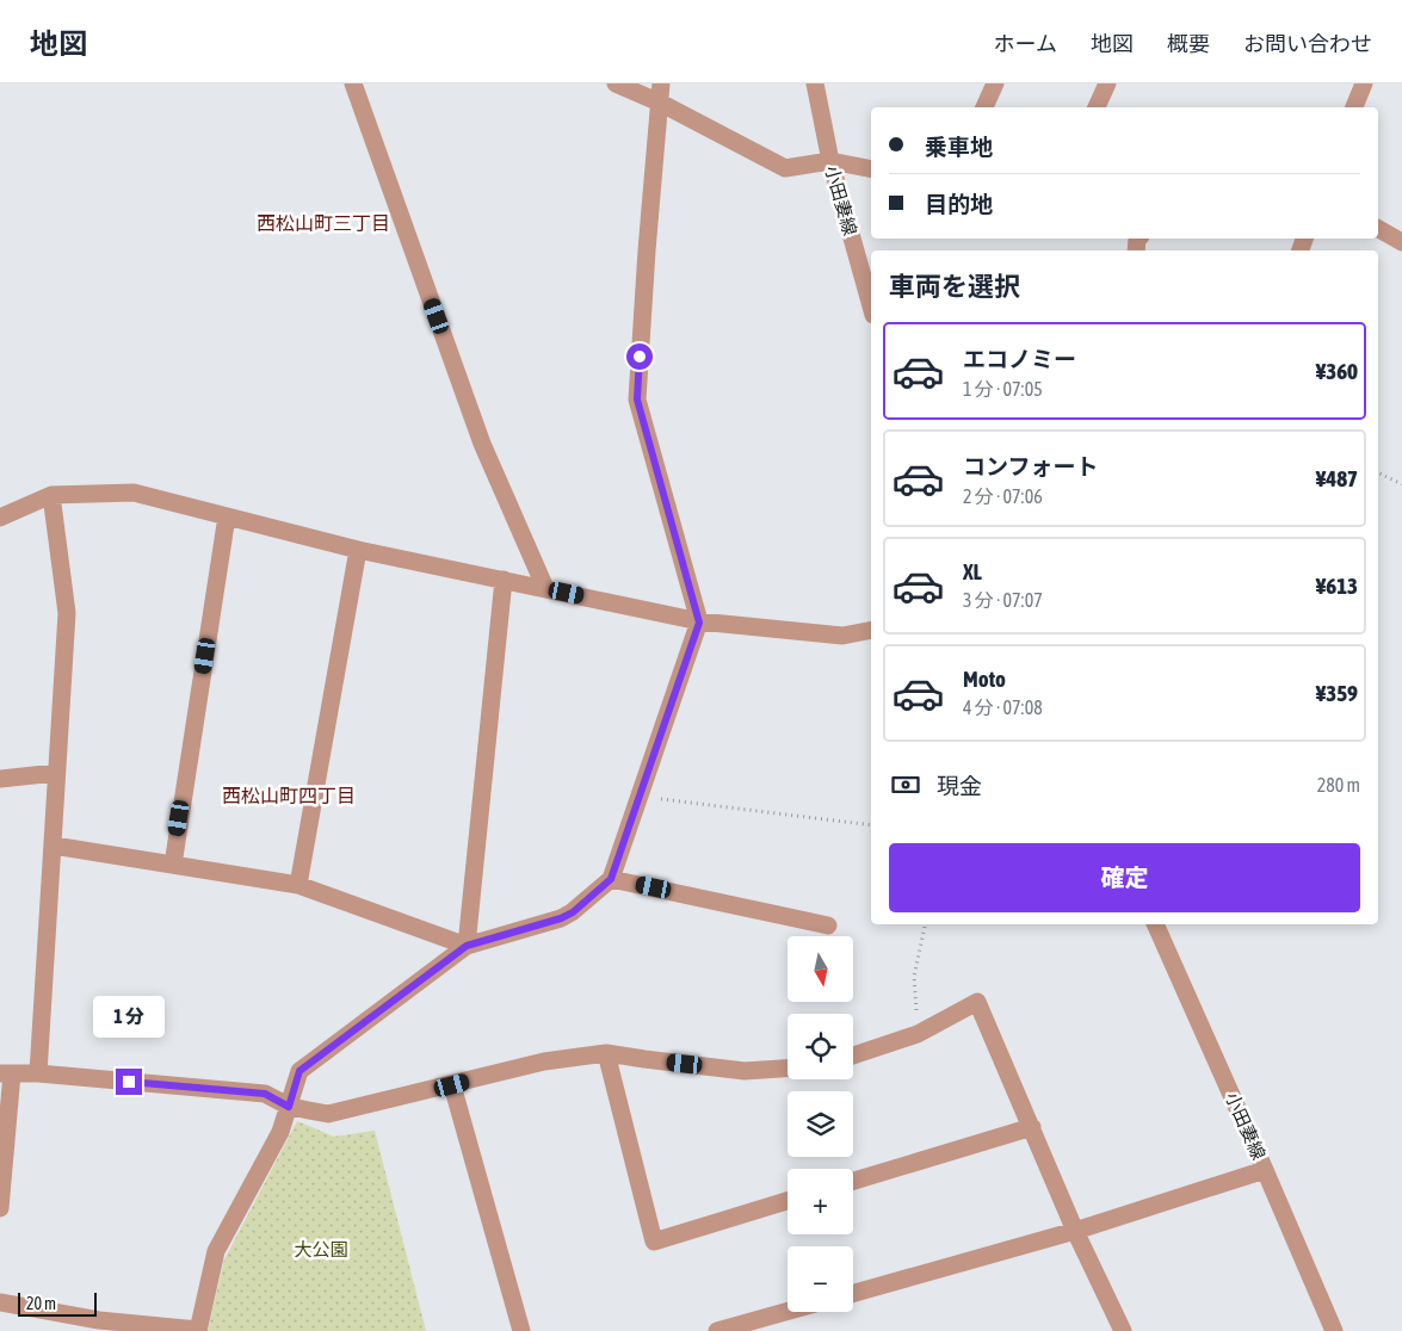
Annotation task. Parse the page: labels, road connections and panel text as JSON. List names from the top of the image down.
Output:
{
  "streets": {
    "street": ["小田妻線"]
  },
  "districts": ["西松山町三丁目", "西松山町四丁目"],
  "parks": ["大公園"],
  "scale_bar": "20 m",
  "north": "bottom",
  "page": {
    "header": "地図",
    "nav": [
      "ホーム",
      "地図",
      "概要",
      "お問い合わせ"
    ],
    "banner": ["乗車地", "目的地"],
    "heading": "車両を選択",
    "list": [
      {
        "name": "エコノミー",
        "note": "1 分 · 07:05",
        "value": "¥360"
      },
      {
        "name": "コンフォート",
        "note": "2 分 · 07:06",
        "value": "¥487"
      },
      {
        "name": "XL",
        "note": "3 分 · 07:07",
        "value": "¥613"
      },
      {
        "name": "Moto",
        "note": "4 分 · 07:08",
        "value": "¥359"
      }
    ],
    "pay": ["現金", "280 m"],
    "buttons": "確定",
    "map_buttons": ["+", "−"],
    "bubble": "1 分",
    "scale": "20 m"
  }
}
